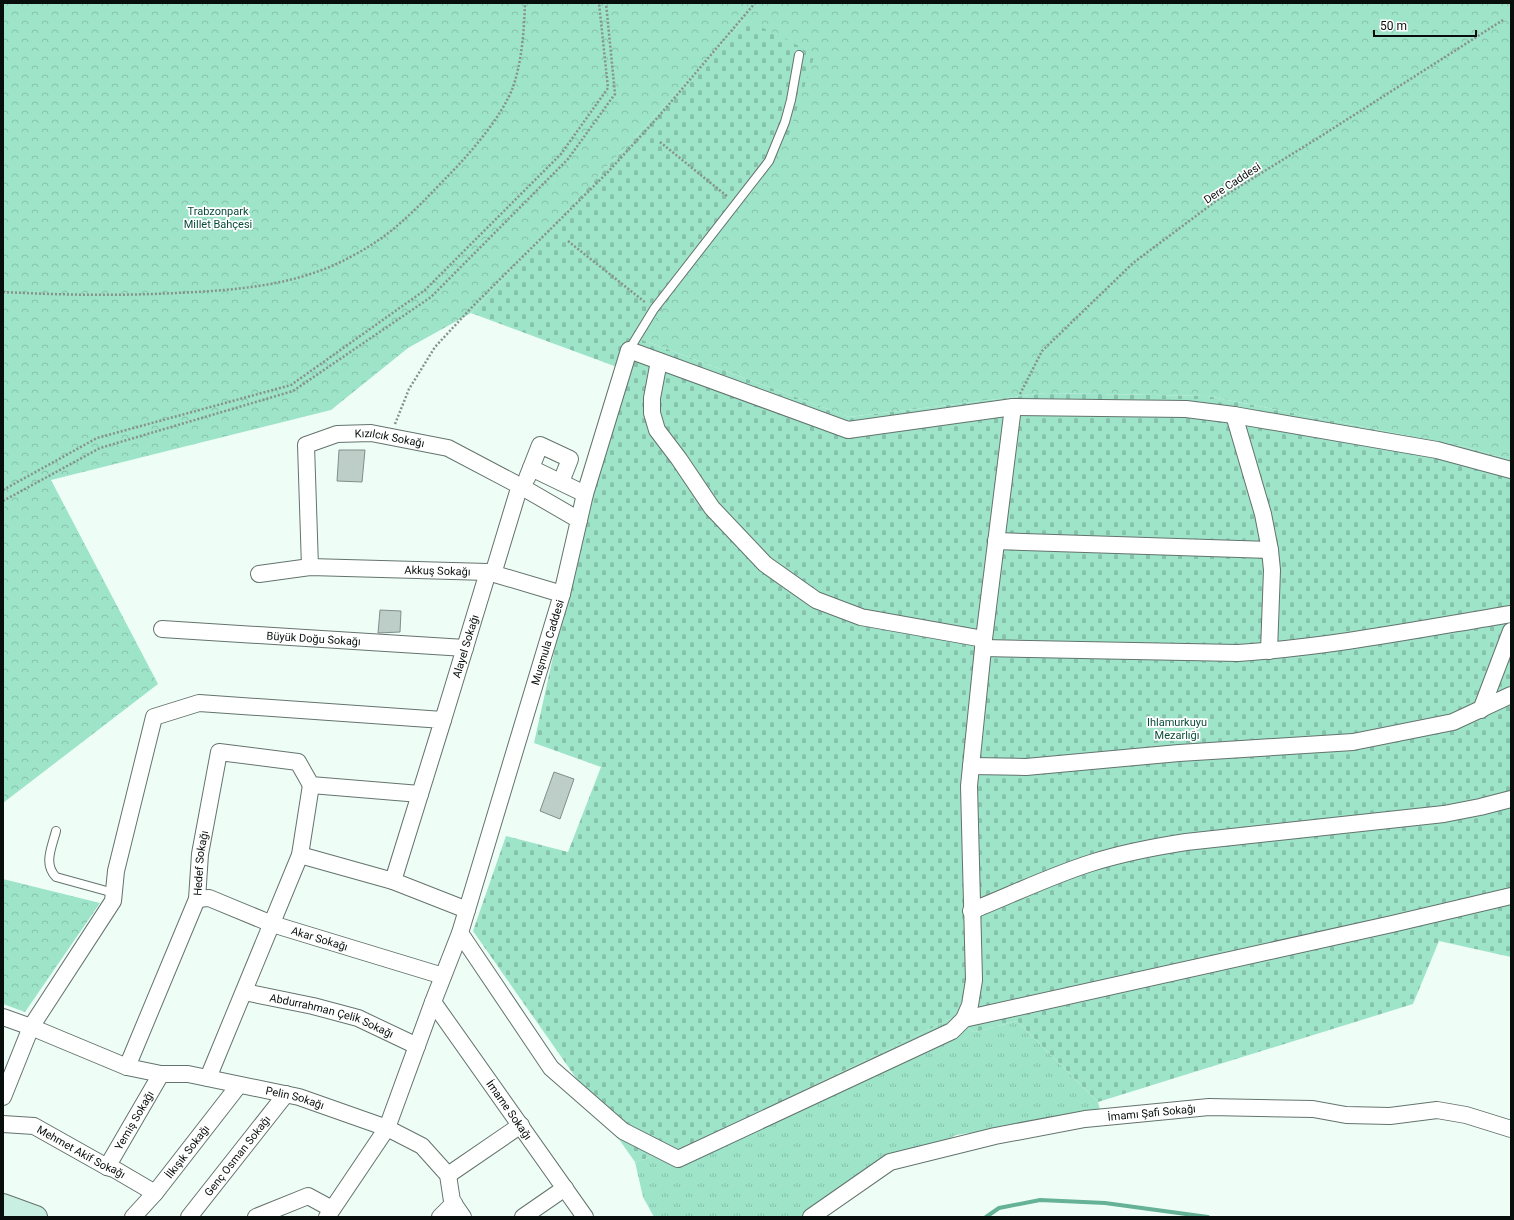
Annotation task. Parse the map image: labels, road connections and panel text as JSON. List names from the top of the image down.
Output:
{
  "streets": {
    "street": [
      "Kızılcık Sokağı",
      "Akkuş Sokağı",
      "Büyük Doğu Sokağı",
      "Muşmula Caddesi",
      "Alayel Sokağı",
      "Hedef Sokağı",
      "Akar Sokağı",
      "Abdurrahman Çelik Sokağı",
      "Pelin Sokağı",
      "İmame Sokağı",
      "İmamı Şafi Sokağı",
      "Yemiş Sokağı",
      "Mehmet Akif Sokağı",
      "İlkışık Sokağı",
      "Genç Osman Sokağı"
    ],
    "path": ["Dere Caddesi"]
  },
  "crossings": [
    ["Kızılcık Sokağı", "Akkuş Sokağı"],
    ["Kızılcık Sokağı", "Muşmula Caddesi"],
    ["Kızılcık Sokağı", "Alayel Sokağı"],
    ["Akkuş Sokağı", "Muşmula Caddesi"],
    ["Akkuş Sokağı", "Alayel Sokağı"],
    ["Büyük Doğu Sokağı", "Alayel Sokağı"],
    ["Hedef Sokağı", "Akar Sokağı"],
    ["Hedef Sokağı", "Pelin Sokağı"],
    ["Pelin Sokağı", "Yemiş Sokağı"],
    ["Pelin Sokağı", "İlkışık Sokağı"],
    ["Pelin Sokağı", "Genç Osman Sokağı"],
    ["Yemiş Sokağı", "Mehmet Akif Sokağı"],
    ["Mehmet Akif Sokağı", "İlkışık Sokağı"]
  ],
  "parks": ["Trabzonpark Millet Bahçesi", "Ihlamurkuyu Mezarlığı"],
  "scale_bar": "50 m"
}
